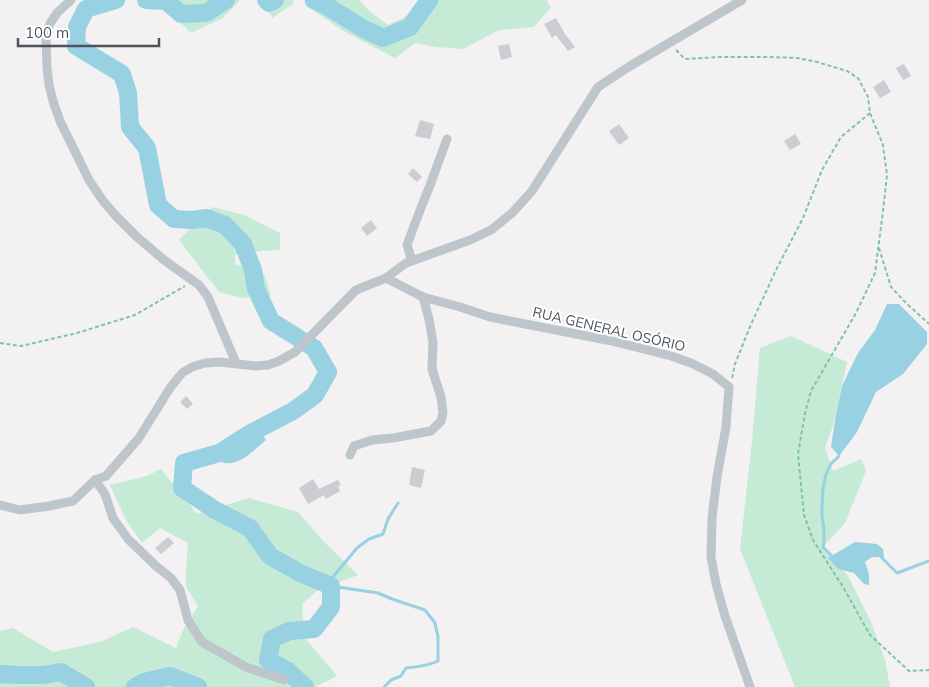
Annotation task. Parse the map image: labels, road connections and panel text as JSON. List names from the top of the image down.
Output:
{
  "streets": {
    "street": ["RUA GENERAL OSÓRIO"]
  },
  "scale_bar": "100 m"
}
